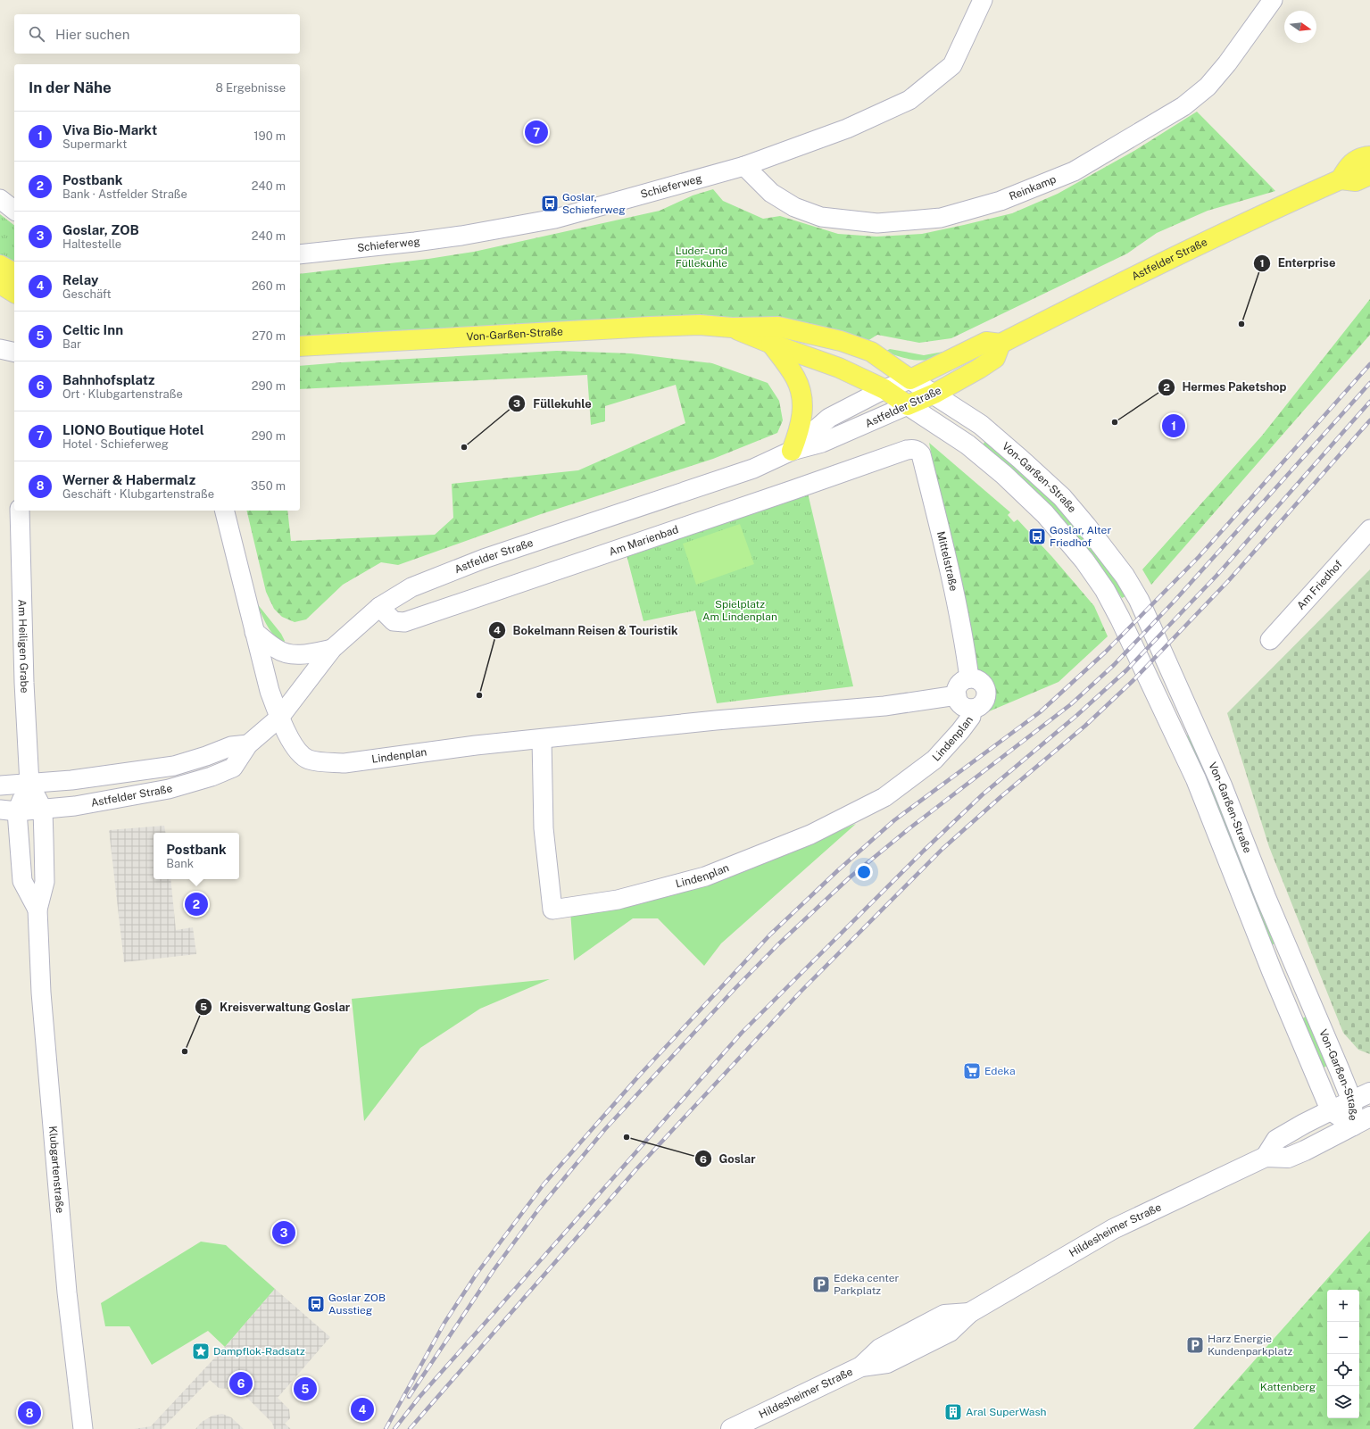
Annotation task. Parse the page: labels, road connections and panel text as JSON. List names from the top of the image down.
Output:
{
  "streets": {
    "main road": ["Astfelder Straße", "Von-Garßen-Straße", "Hildesheimer Straße"],
    "street": [
      "Schieferweg",
      "Reinkamp",
      "Am Marienbad",
      "Mittelstraße",
      "Am Friedhof",
      "Am Heiligen Grabe",
      "Lindenplan",
      "Klubgartenstraße"
    ]
  },
  "crossings": [
    ["Schieferweg", "Reinkamp"],
    ["Astfelder Straße", "Von-Garßen-Straße"],
    ["Astfelder Straße", "Am Marienbad"],
    ["Astfelder Straße", "Am Heiligen Grabe"],
    ["Astfelder Straße", "Lindenplan"],
    ["Astfelder Straße", "Klubgartenstraße"],
    ["Von-Garßen-Straße", "Hildesheimer Straße"],
    ["Am Marienbad", "Mittelstraße"],
    ["Mittelstraße", "Lindenplan"],
    ["Am Heiligen Grabe", "Klubgartenstraße"]
  ],
  "parks": ["Luder- und Füllekuhle", "Spielplatz Am Lindenplan", "Kattenberg"],
  "places": {
    "bus stop": ["Goslar, Schieferweg", "Goslar, Alter Friedhof", "Goslar ZOB Ausstieg"],
    "other": [
      "Enterprise",
      "Hermes Paketshop",
      "Füllekuhle",
      "Bokelmann Reisen & Touristik",
      "Kreisverwaltung Goslar",
      "Goslar"
    ],
    "supermarket": ["Edeka"],
    "parking": ["Edeka center Parkplatz", "Harz Energie Kundenparkplatz"],
    "place": ["Dampflok-Radsatz"],
    "building": ["Aral SuperWash"]
  },
  "north": "right",
  "page": {
    "search": "Hier suchen",
    "heading": ["In der Nähe", "8 Ergebnisse"],
    "list": [
      {
        "mark": "1",
        "name": "Viva Bio-Markt",
        "note": "Supermarkt",
        "value": "190 m"
      },
      {
        "mark": "2",
        "name": "Postbank",
        "note": "Bank · Astfelder Straße",
        "value": "240 m"
      },
      {
        "mark": "3",
        "name": "Goslar, ZOB",
        "note": "Haltestelle",
        "value": "240 m"
      },
      {
        "mark": "4",
        "name": "Relay",
        "note": "Geschäft",
        "value": "260 m"
      },
      {
        "mark": "5",
        "name": "Celtic Inn",
        "note": "Bar",
        "value": "270 m"
      },
      {
        "mark": "6",
        "name": "Bahnhofsplatz",
        "note": "Ort · Klubgartenstraße",
        "value": "290 m"
      },
      {
        "mark": "7",
        "name": "LIONO Boutique Hotel",
        "note": "Hotel · Schieferweg",
        "value": "290 m"
      },
      {
        "mark": "8",
        "name": "Werner & Habermalz",
        "note": "Geschäft · Klubgartenstraße",
        "value": "350 m"
      }
    ],
    "pins": [
      "7",
      "1",
      "2",
      "3",
      "6",
      "5",
      "4",
      "8"
    ],
    "popup": ["Postbank", "Bank"],
    "map_buttons": ["+", "−"]
  }
}
